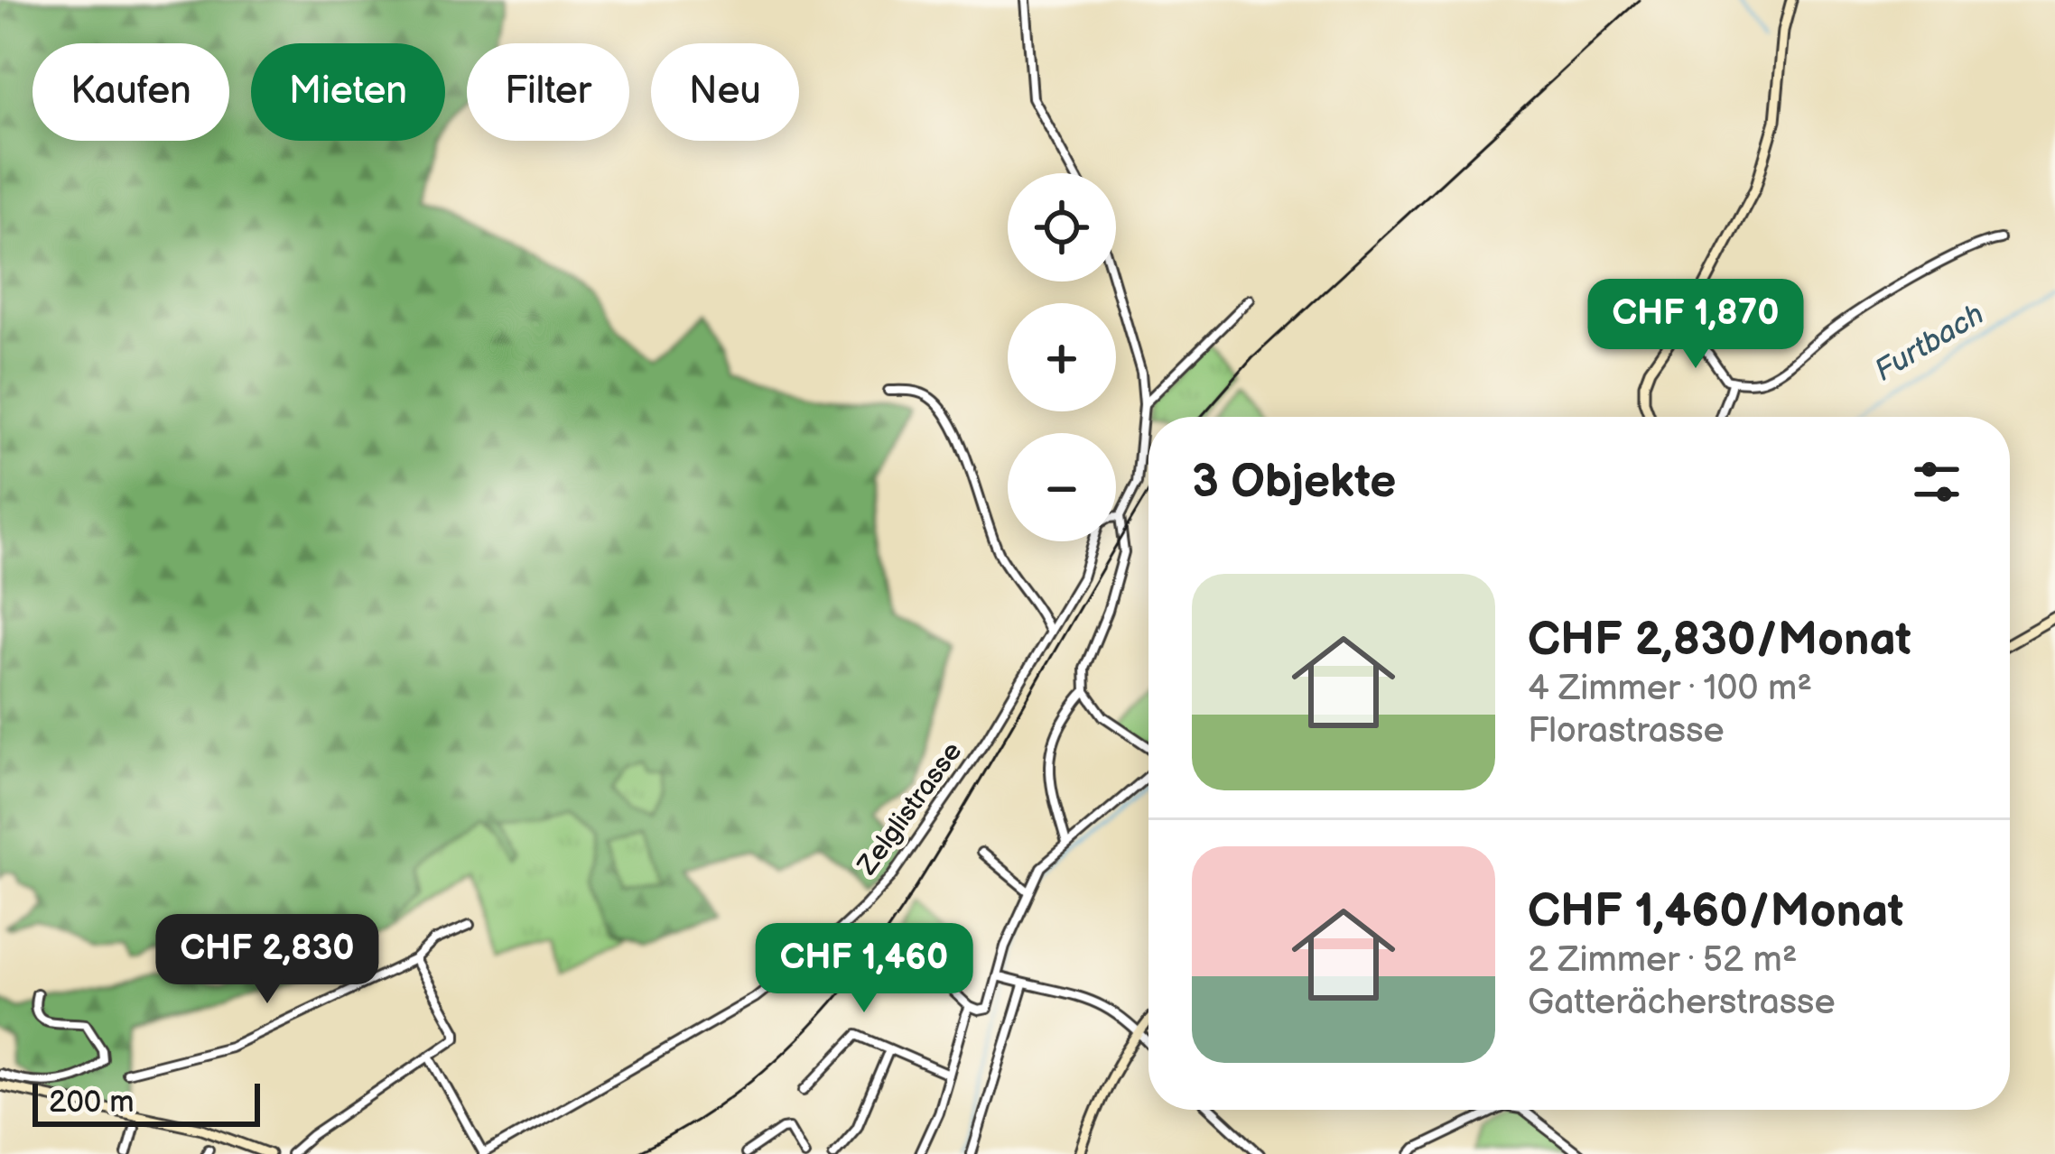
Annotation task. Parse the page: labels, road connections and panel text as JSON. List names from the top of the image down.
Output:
{
  "streets": {
    "street": ["Zelglistrasse"]
  },
  "water": ["Furtbach"],
  "scale_bar": "200 m",
  "page": {
    "chip": [
      "Kaufen",
      "Mieten",
      "Filter",
      "Neu"
    ],
    "map_buttons": ["+", "−"],
    "price": ["CHF 1,870", "CHF 2,830", "CHF 1,460"],
    "heading": "3 Objekte",
    "list": [
      {
        "name": "CHF 2,830/Monat",
        "note": "4 Zimmer · 100 m² · Florastrasse"
      },
      {
        "name": "CHF 1,460/Monat",
        "note": "2 Zimmer · 52 m² · Gatterächerstrasse"
      }
    ],
    "scale": "200 m"
  }
}
